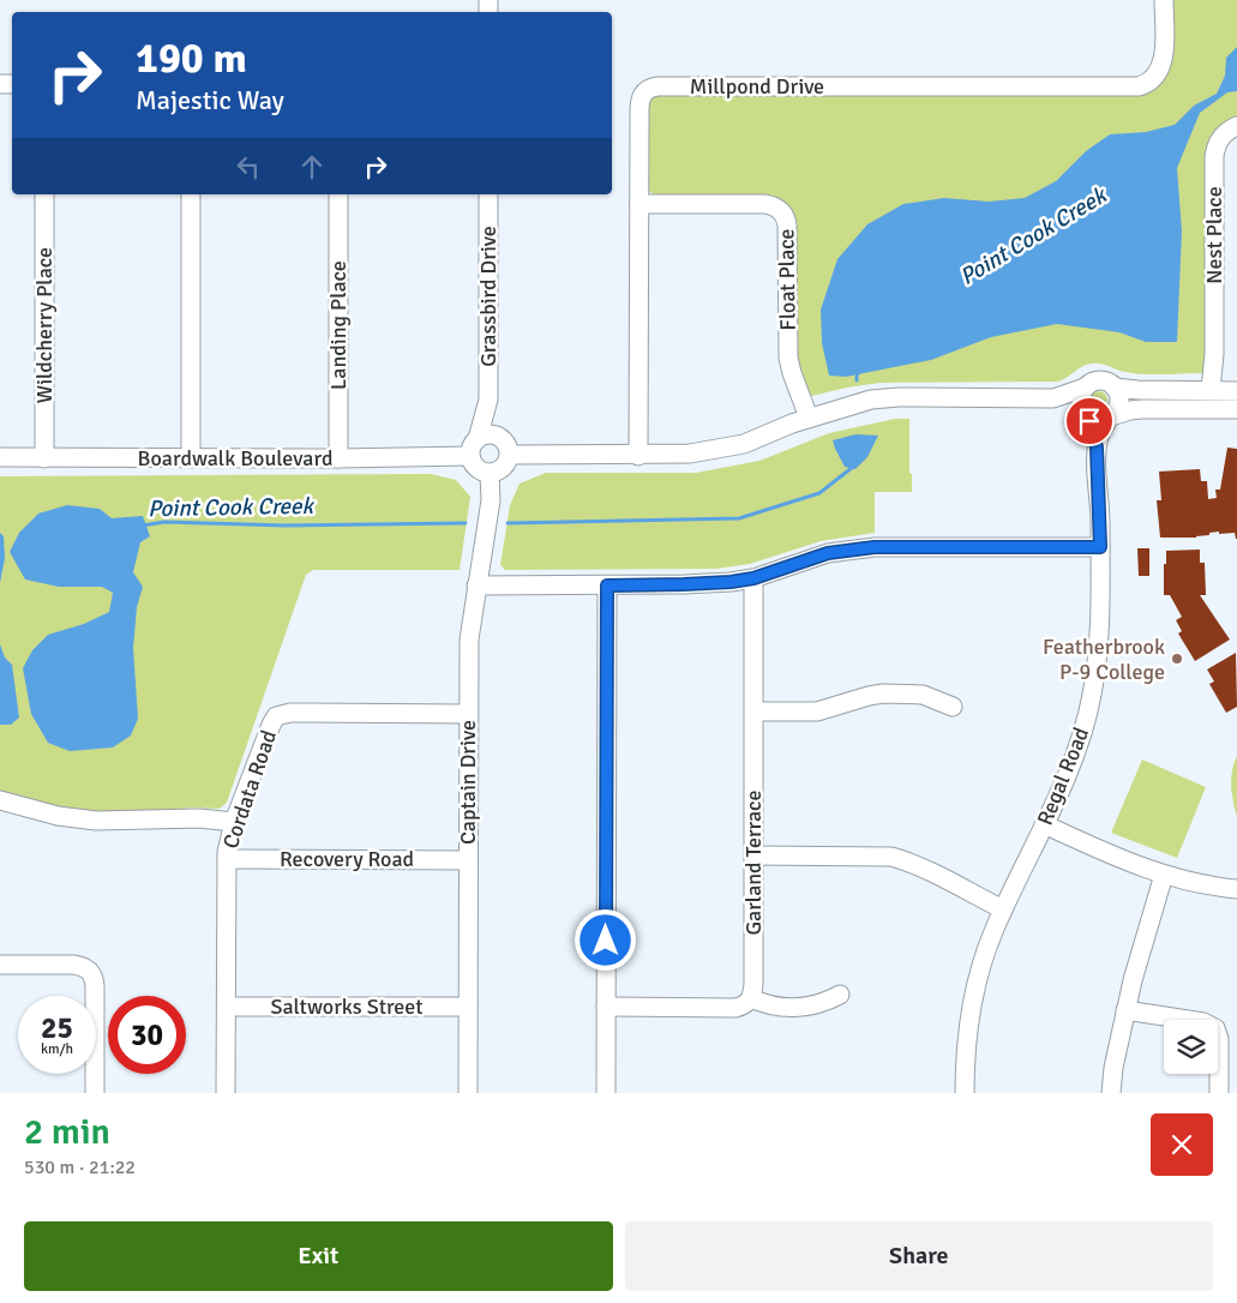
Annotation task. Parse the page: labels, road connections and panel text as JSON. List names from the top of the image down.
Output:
{
  "streets": {
    "street": [
      "Millpond Drive",
      "Nest Place",
      "Float Place",
      "Grassbird Drive",
      "Wildcherry Place",
      "Landing Place",
      "Boardwalk Boulevard",
      "Regal Road",
      "Captain Drive",
      "Cordata Road",
      "Recovery Road",
      "Garland Terrace",
      "Saltworks Street"
    ]
  },
  "crossings": [
    ["Millpond Drive", "Float Place"],
    ["Grassbird Drive", "Boardwalk Boulevard"],
    ["Grassbird Drive", "Captain Drive"],
    ["Wildcherry Place", "Boardwalk Boulevard"],
    ["Landing Place", "Boardwalk Boulevard"],
    ["Boardwalk Boulevard", "Captain Drive"],
    ["Captain Drive", "Cordata Road"],
    ["Captain Drive", "Recovery Road"],
    ["Captain Drive", "Saltworks Street"],
    ["Cordata Road", "Recovery Road"],
    ["Cordata Road", "Saltworks Street"]
  ],
  "water": ["Point Cook Creek"],
  "places": ["Featherbrook P-9 College"],
  "page": {
    "turn": ["190 m", "Majestic Way"],
    "speed": "25 km/h",
    "limit": "30",
    "heading": ["2 min", "530 m · 21:22"],
    "buttons": ["Exit", "Share"]
  }
}
